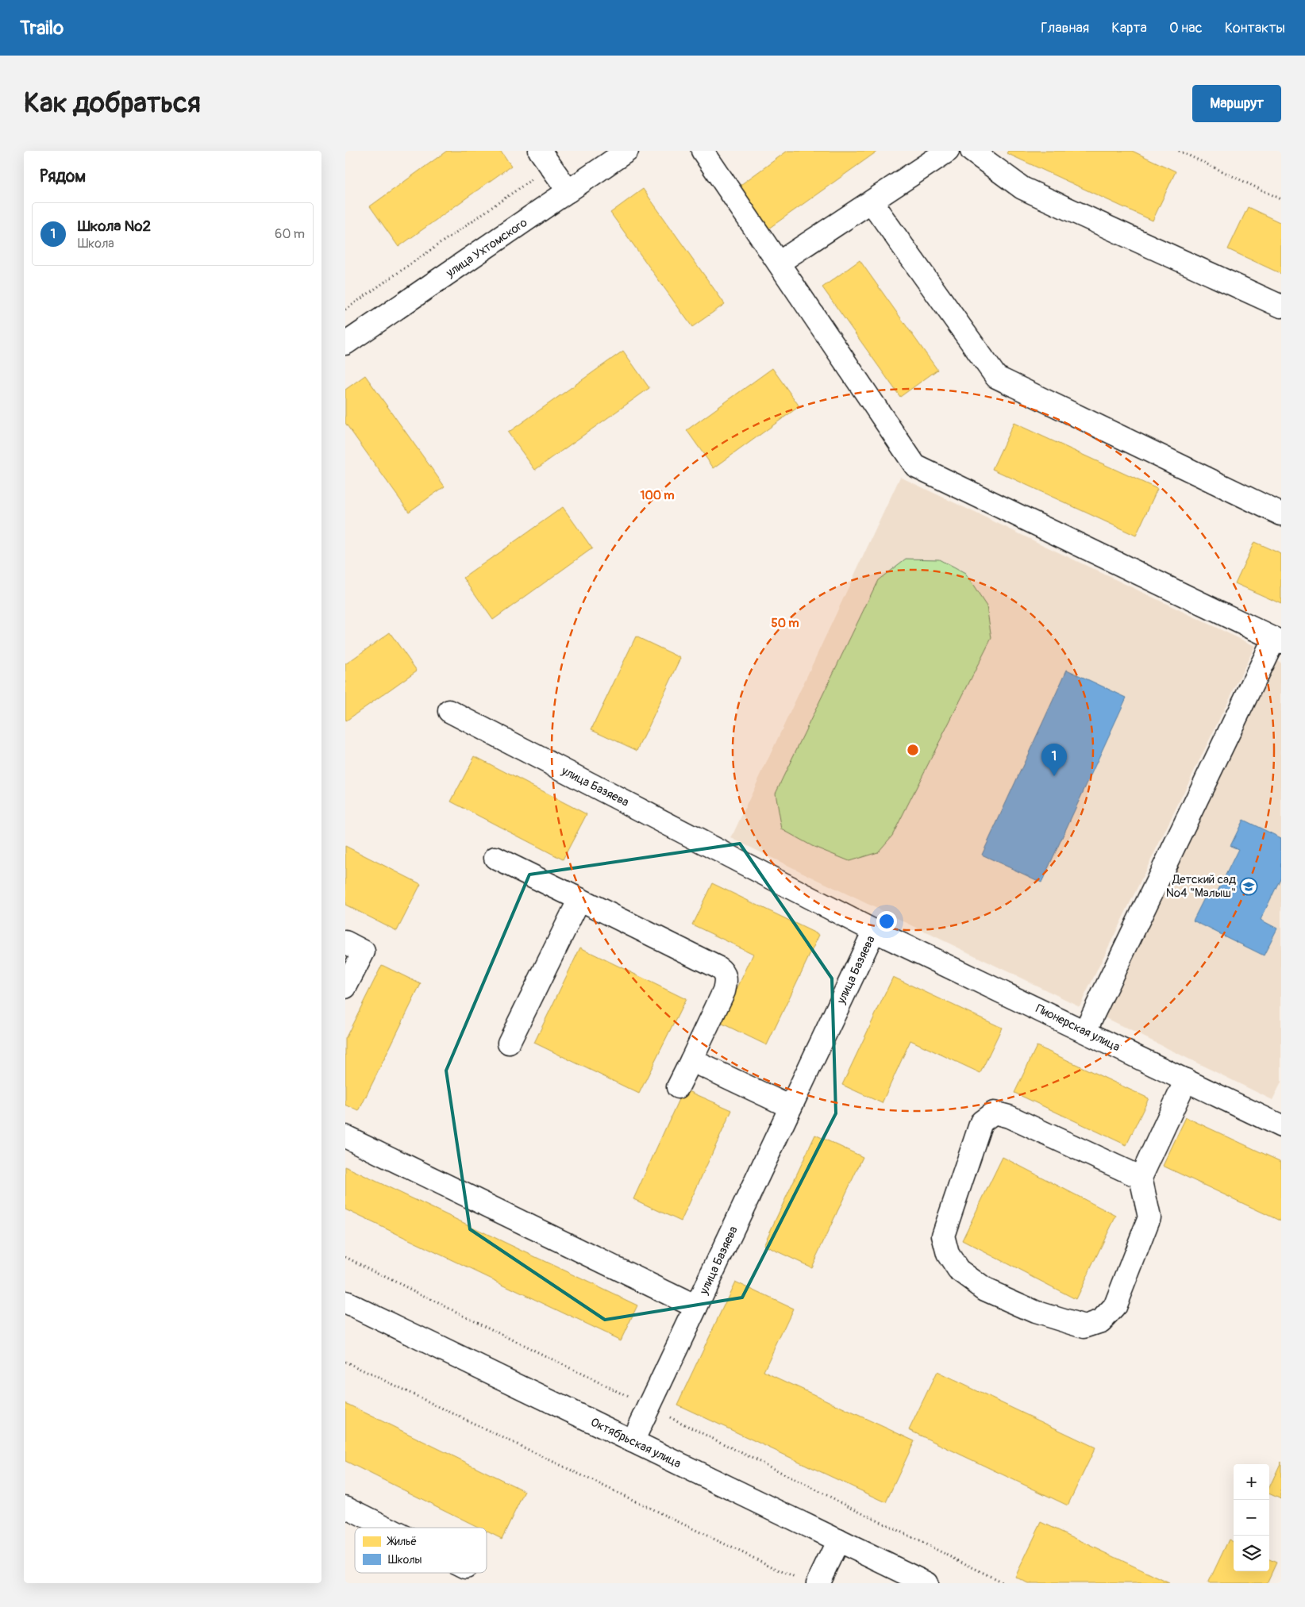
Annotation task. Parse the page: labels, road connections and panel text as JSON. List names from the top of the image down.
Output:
{
  "streets": {
    "street": [
      "улица Ухтомского",
      "улица Базяева",
      "Пионерская улица",
      "Октябрьская улица"
    ]
  },
  "crossings": [
    ["улица Базяева", "Пионерская улица"],
    ["улица Базяева", "Октябрьская улица"]
  ],
  "places": {
    "school or university": ["Детский сад №4 \"Малыш\""]
  },
  "legend": ["Жильё", "Школы"],
  "page": {
    "header": "Trailo",
    "nav": [
      "Главная",
      "Карта",
      "О нас",
      "Контакты"
    ],
    "buttons": "Маршрут",
    "title": "Как добраться",
    "heading": "Рядом",
    "list": [
      {
        "mark": "1",
        "name": "Школа №2",
        "note": "Школа",
        "value": "60 m"
      }
    ],
    "pins": "1",
    "map_buttons": ["+", "−"]
  },
  "rings": ["100 m", "50 m"]
}
